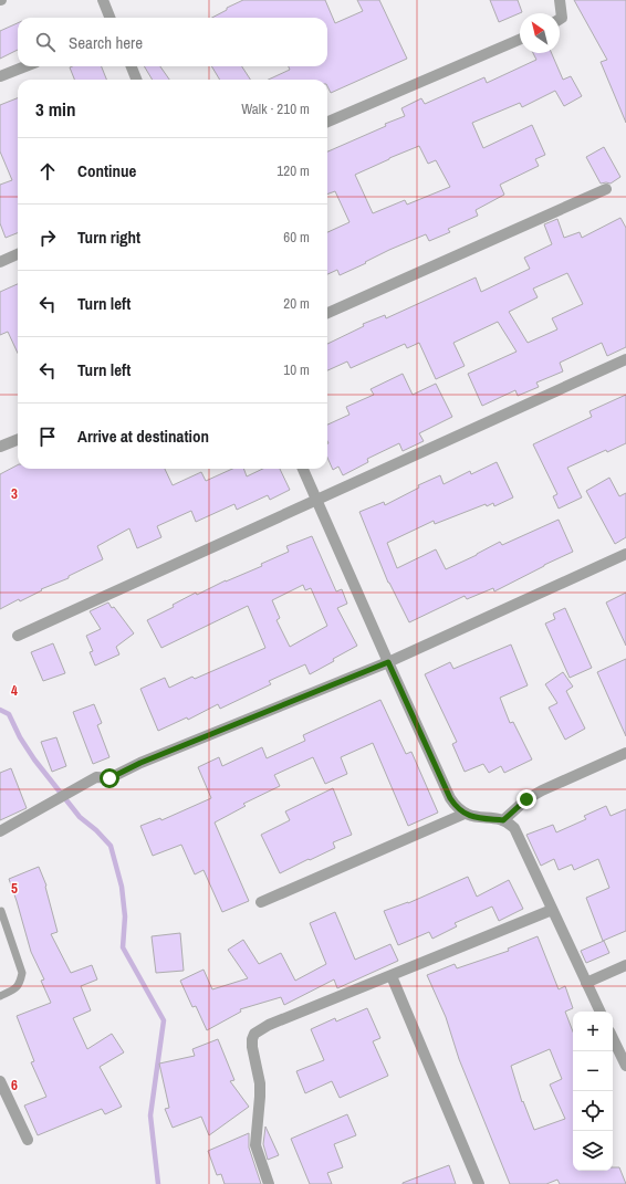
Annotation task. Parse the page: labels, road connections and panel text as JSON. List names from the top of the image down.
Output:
{
  "north": "top left",
  "page": {
    "search": "Search here",
    "heading": ["3 min", "Walk · 210 m"],
    "list": [
      ["Continue", "120 m"],
      ["Turn right", "60 m"],
      ["Turn left", "20 m"],
      ["Turn left", "10 m"],
      "Arrive at destination"
    ],
    "map_buttons": ["+", "−"]
  },
  "grid": {
    "rows": [
      "3",
      "4",
      "5",
      "6"
    ]
  }
}
